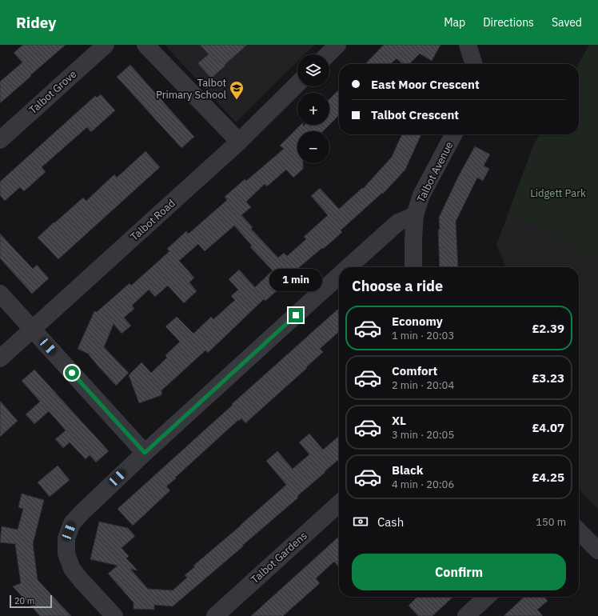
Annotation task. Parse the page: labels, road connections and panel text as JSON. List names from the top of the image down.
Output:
{
  "streets": {
    "street": [
      "Talbot Grove",
      "Talbot Avenue",
      "Talbot Road",
      "Talbot Gardens"
    ]
  },
  "parks": ["Lidgett Park"],
  "places": {
    "school or university": ["Talbot Primary School"]
  },
  "scale_bar": "20 m",
  "page": {
    "header": "Ridey",
    "nav": ["Map", "Directions", "Saved"],
    "map_buttons": ["+", "−"],
    "banner": ["East Moor Crescent", "Talbot Crescent"],
    "heading": "Choose a ride",
    "bubble": "1 min",
    "list": [
      {
        "name": "Economy",
        "note": "1 min · 20:03",
        "value": "£2.39"
      },
      {
        "name": "Comfort",
        "note": "2 min · 20:04",
        "value": "£3.23"
      },
      {
        "name": "XL",
        "note": "3 min · 20:05",
        "value": "£4.07"
      },
      {
        "name": "Black",
        "note": "4 min · 20:06",
        "value": "£4.25"
      }
    ],
    "pay": ["Cash", "150 m"],
    "buttons": "Confirm",
    "scale": "20 m"
  }
}
